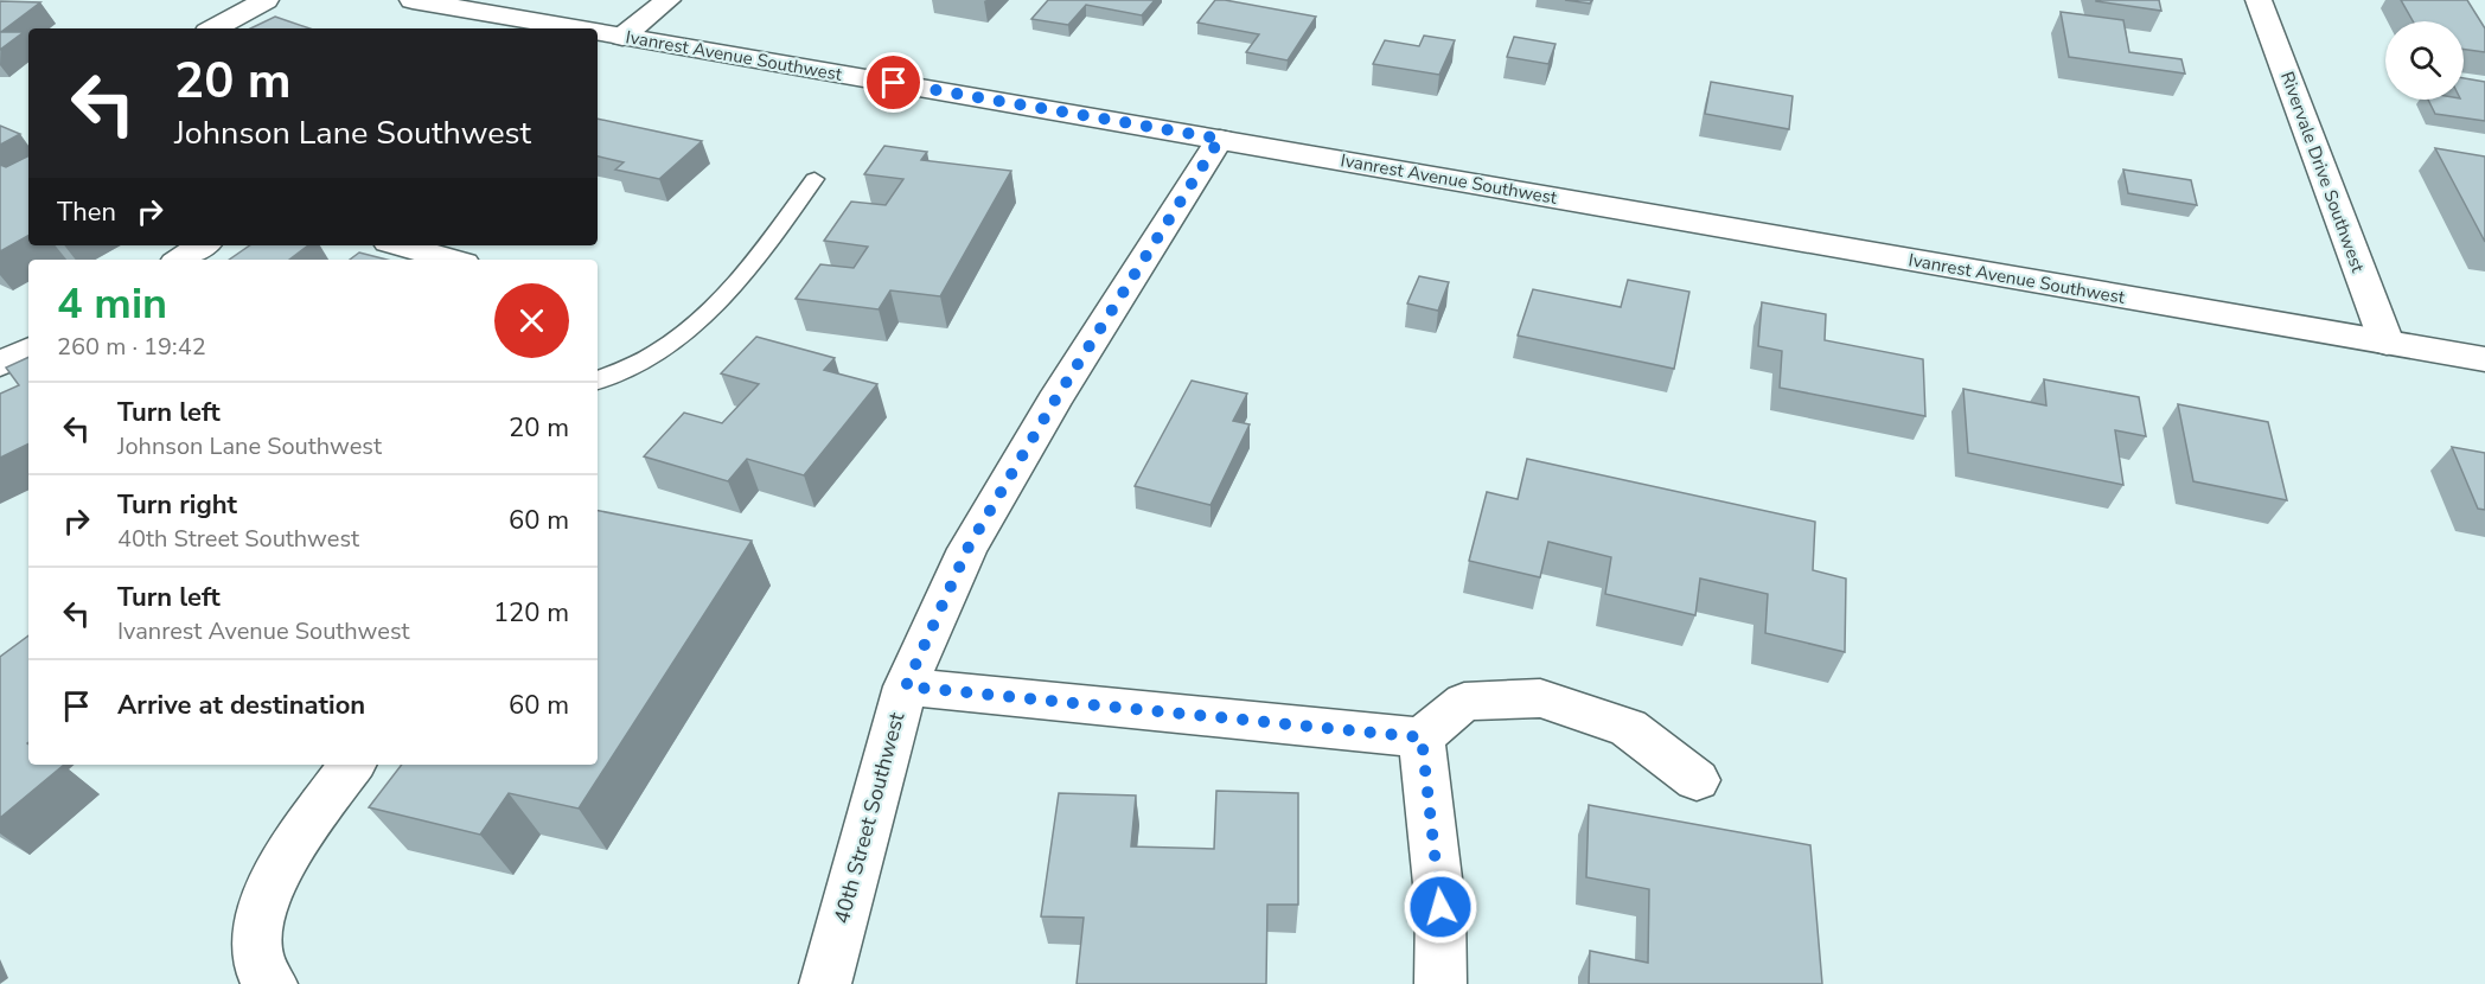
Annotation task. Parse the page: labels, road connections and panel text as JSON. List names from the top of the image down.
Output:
{
  "streets": {
    "street": ["Ivanrest Avenue Southwest", "Rivervale Drive Southwest", "40th Street Southwest"]
  },
  "crossings": [
    ["Ivanrest Avenue Southwest", "Rivervale Drive Southwest"],
    ["Ivanrest Avenue Southwest", "40th Street Southwest"]
  ],
  "page": {
    "turn": ["20 m", "Johnson Lane Southwest"],
    "then": "Then",
    "heading": ["4 min", "260 m · 19:42"],
    "list": [
      {
        "name": "Turn left",
        "note": "Johnson Lane Southwest",
        "value": "20 m"
      },
      {
        "name": "Turn right",
        "note": "40th Street Southwest",
        "value": "60 m"
      },
      {
        "name": "Turn left",
        "note": "Ivanrest Avenue Southwest",
        "value": "120 m"
      },
      {
        "name": "Arrive at destination",
        "value": "60 m"
      }
    ]
  }
}
